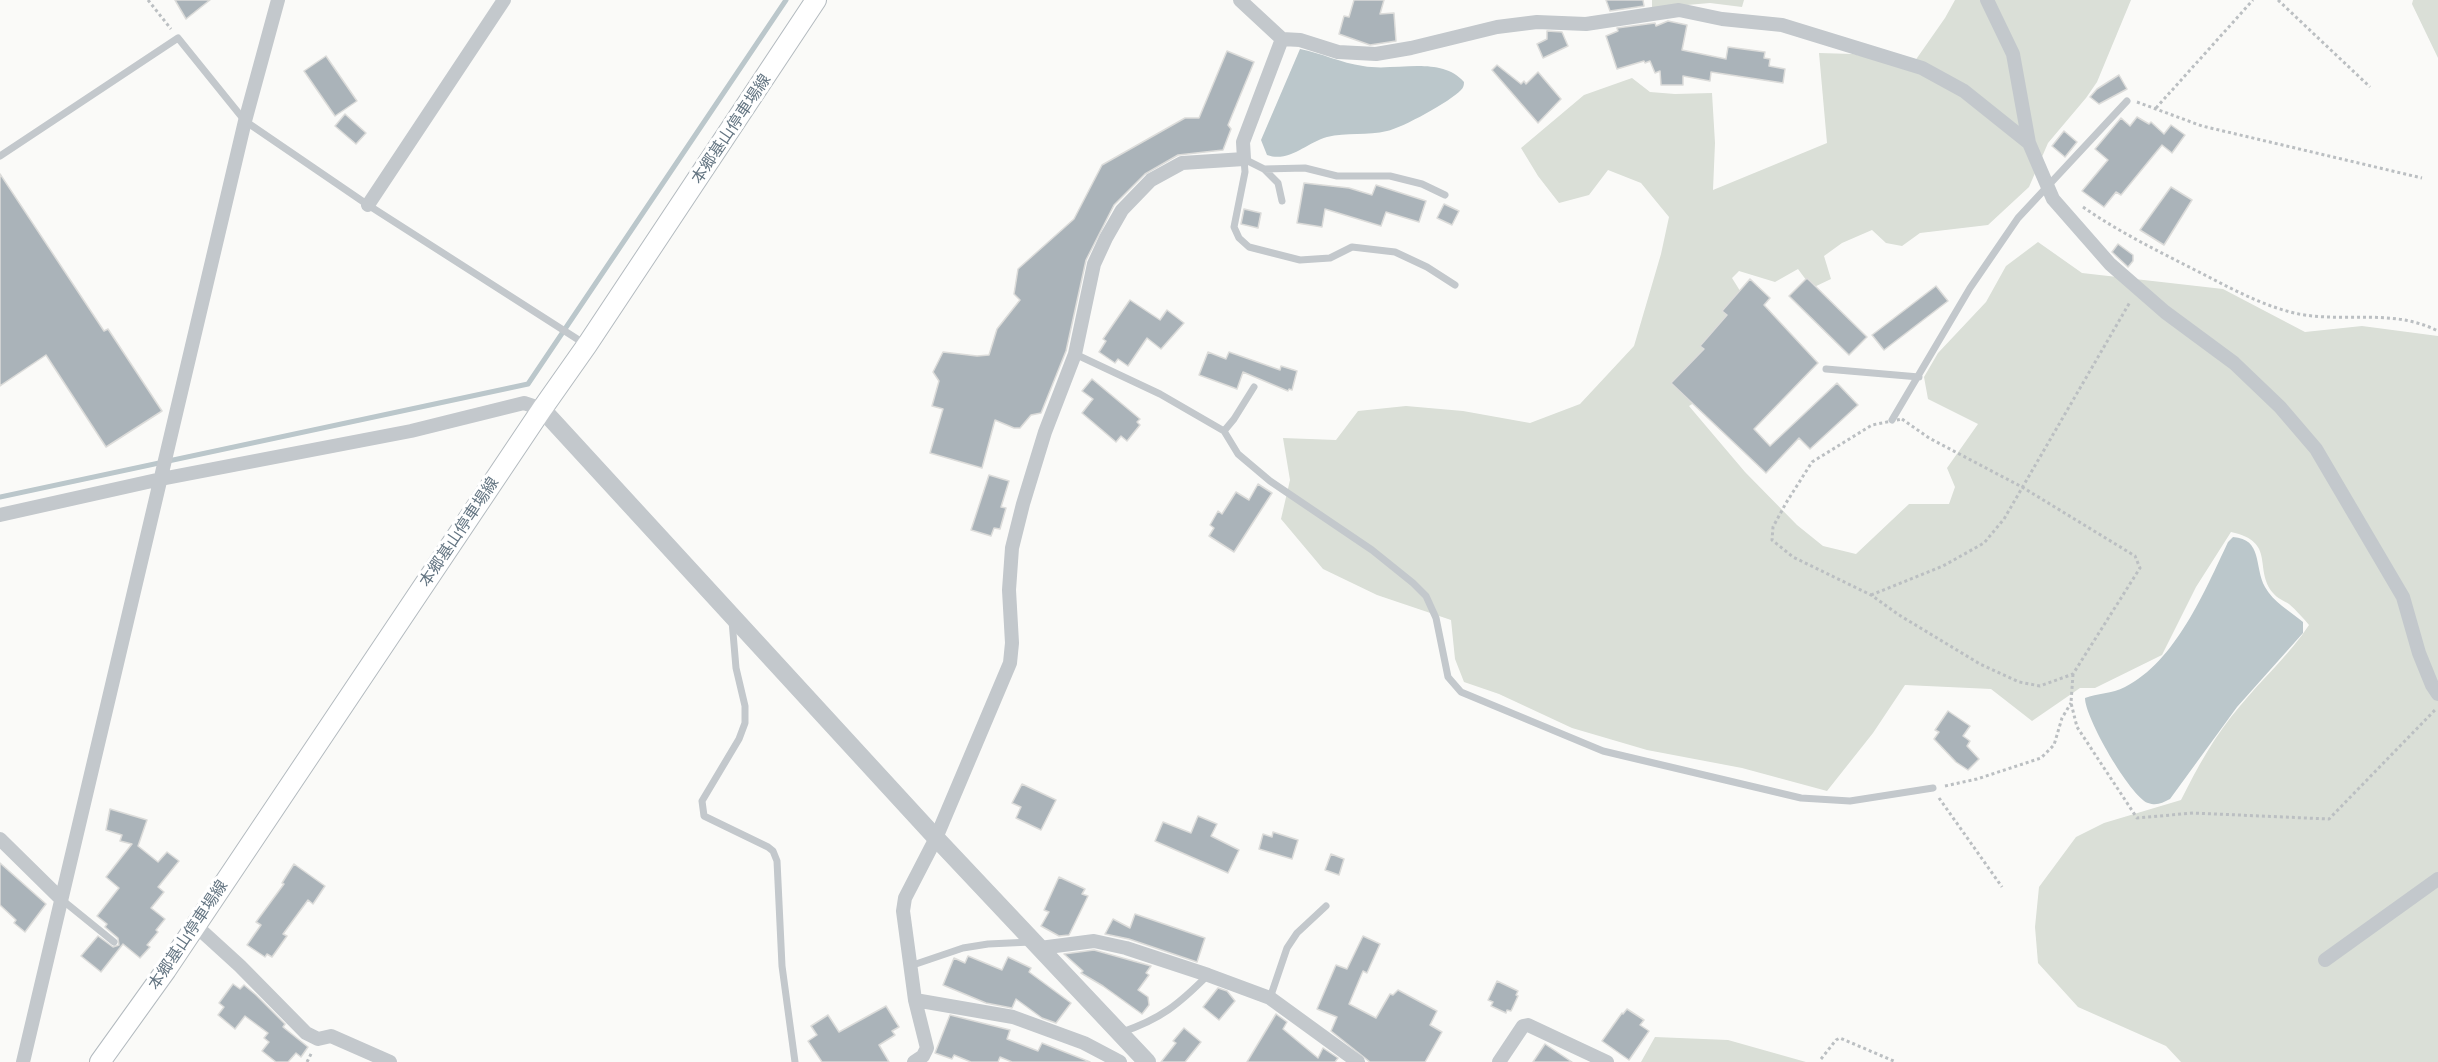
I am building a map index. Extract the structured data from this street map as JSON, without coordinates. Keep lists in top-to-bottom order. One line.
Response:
{"streets":{"main road":["本郷基山停車場線"]}}
